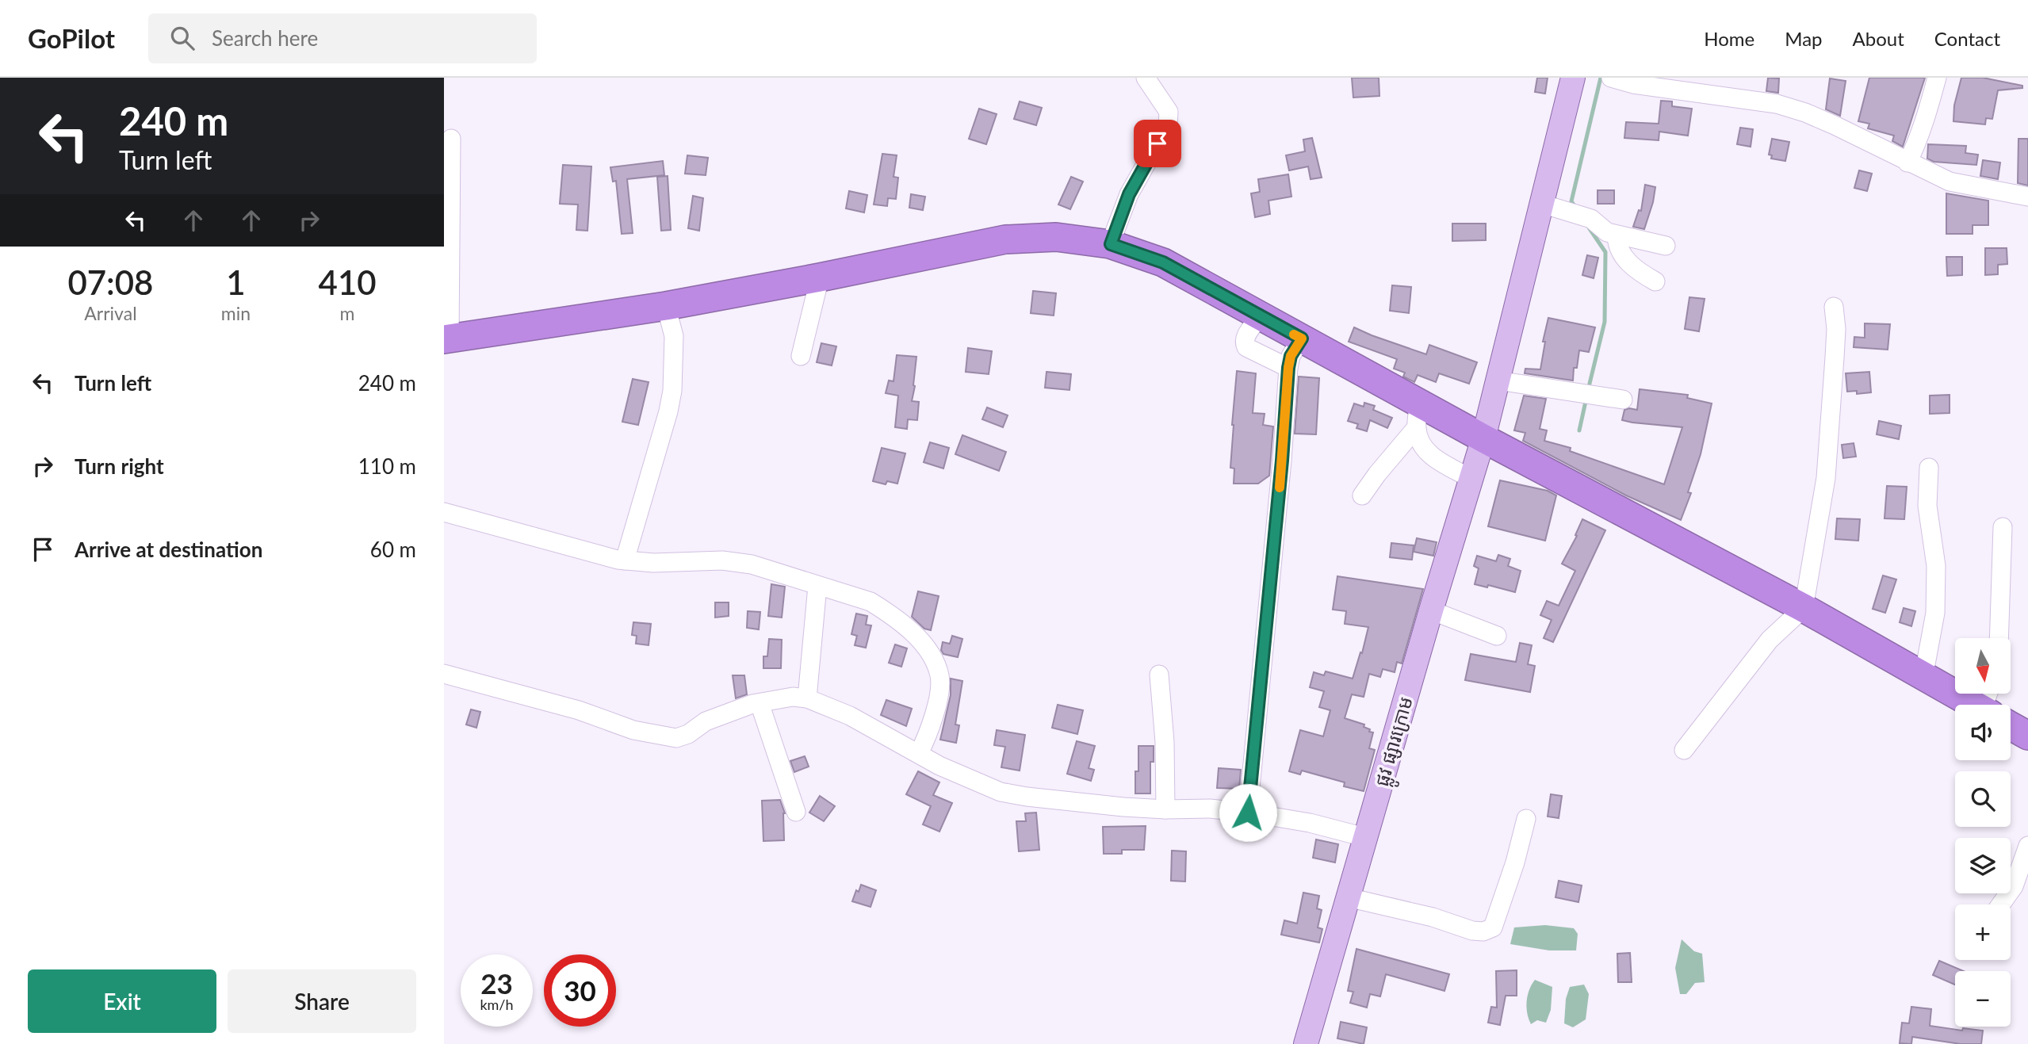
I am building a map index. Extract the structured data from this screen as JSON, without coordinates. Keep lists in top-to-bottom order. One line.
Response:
{"streets":{"main road":["ផ្លូវ ផ្សារក្រោម"]},"north":"bottom","page":{"header":"GoPilot","search":"Search here","nav":["Home","Map","About","Contact"],"turn":["240 m","Turn left"],"eta":["07:08","Arrival","1","min","410","m"],"list":[{"name":"Turn left","value":"240 m"},{"name":"Turn right","value":"110 m"},{"name":"Arrive at destination","value":"60 m"}],"map_buttons":["+","−"],"speed":"23 km/h","limit":"30","buttons":["Exit","Share"]}}
